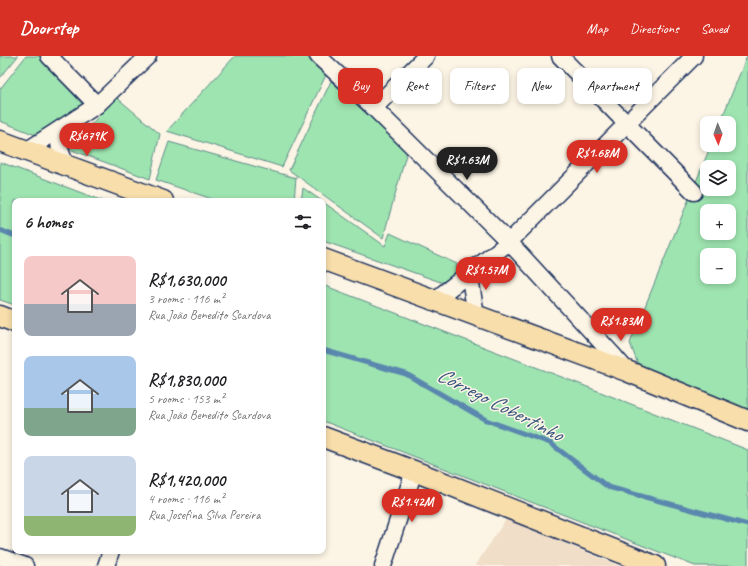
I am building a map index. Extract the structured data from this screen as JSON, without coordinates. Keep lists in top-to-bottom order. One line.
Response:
{"water":["Córrego Cobertinho"],"north":"bottom","page":{"header":"Doorstep","nav":["Map","Directions","Saved"],"chip":["Buy","Rent","Filters","New","Apartment"],"map_buttons":["+","−"],"price":["R$679K","R$1.68M","R$1.63M","R$1.57M","R$1.83M","R$1.42M"],"heading":"6 homes","list":[{"name":"R$1,630,000","note":"3 rooms · 116 m² · Rua João Benedito Scardova"},{"name":"R$1,830,000","note":"5 rooms · 153 m² · Rua João Benedito Scardova"},{"name":"R$1,420,000","note":"4 rooms · 116 m² · Rua Josefina Silva Pereira"}]}}
